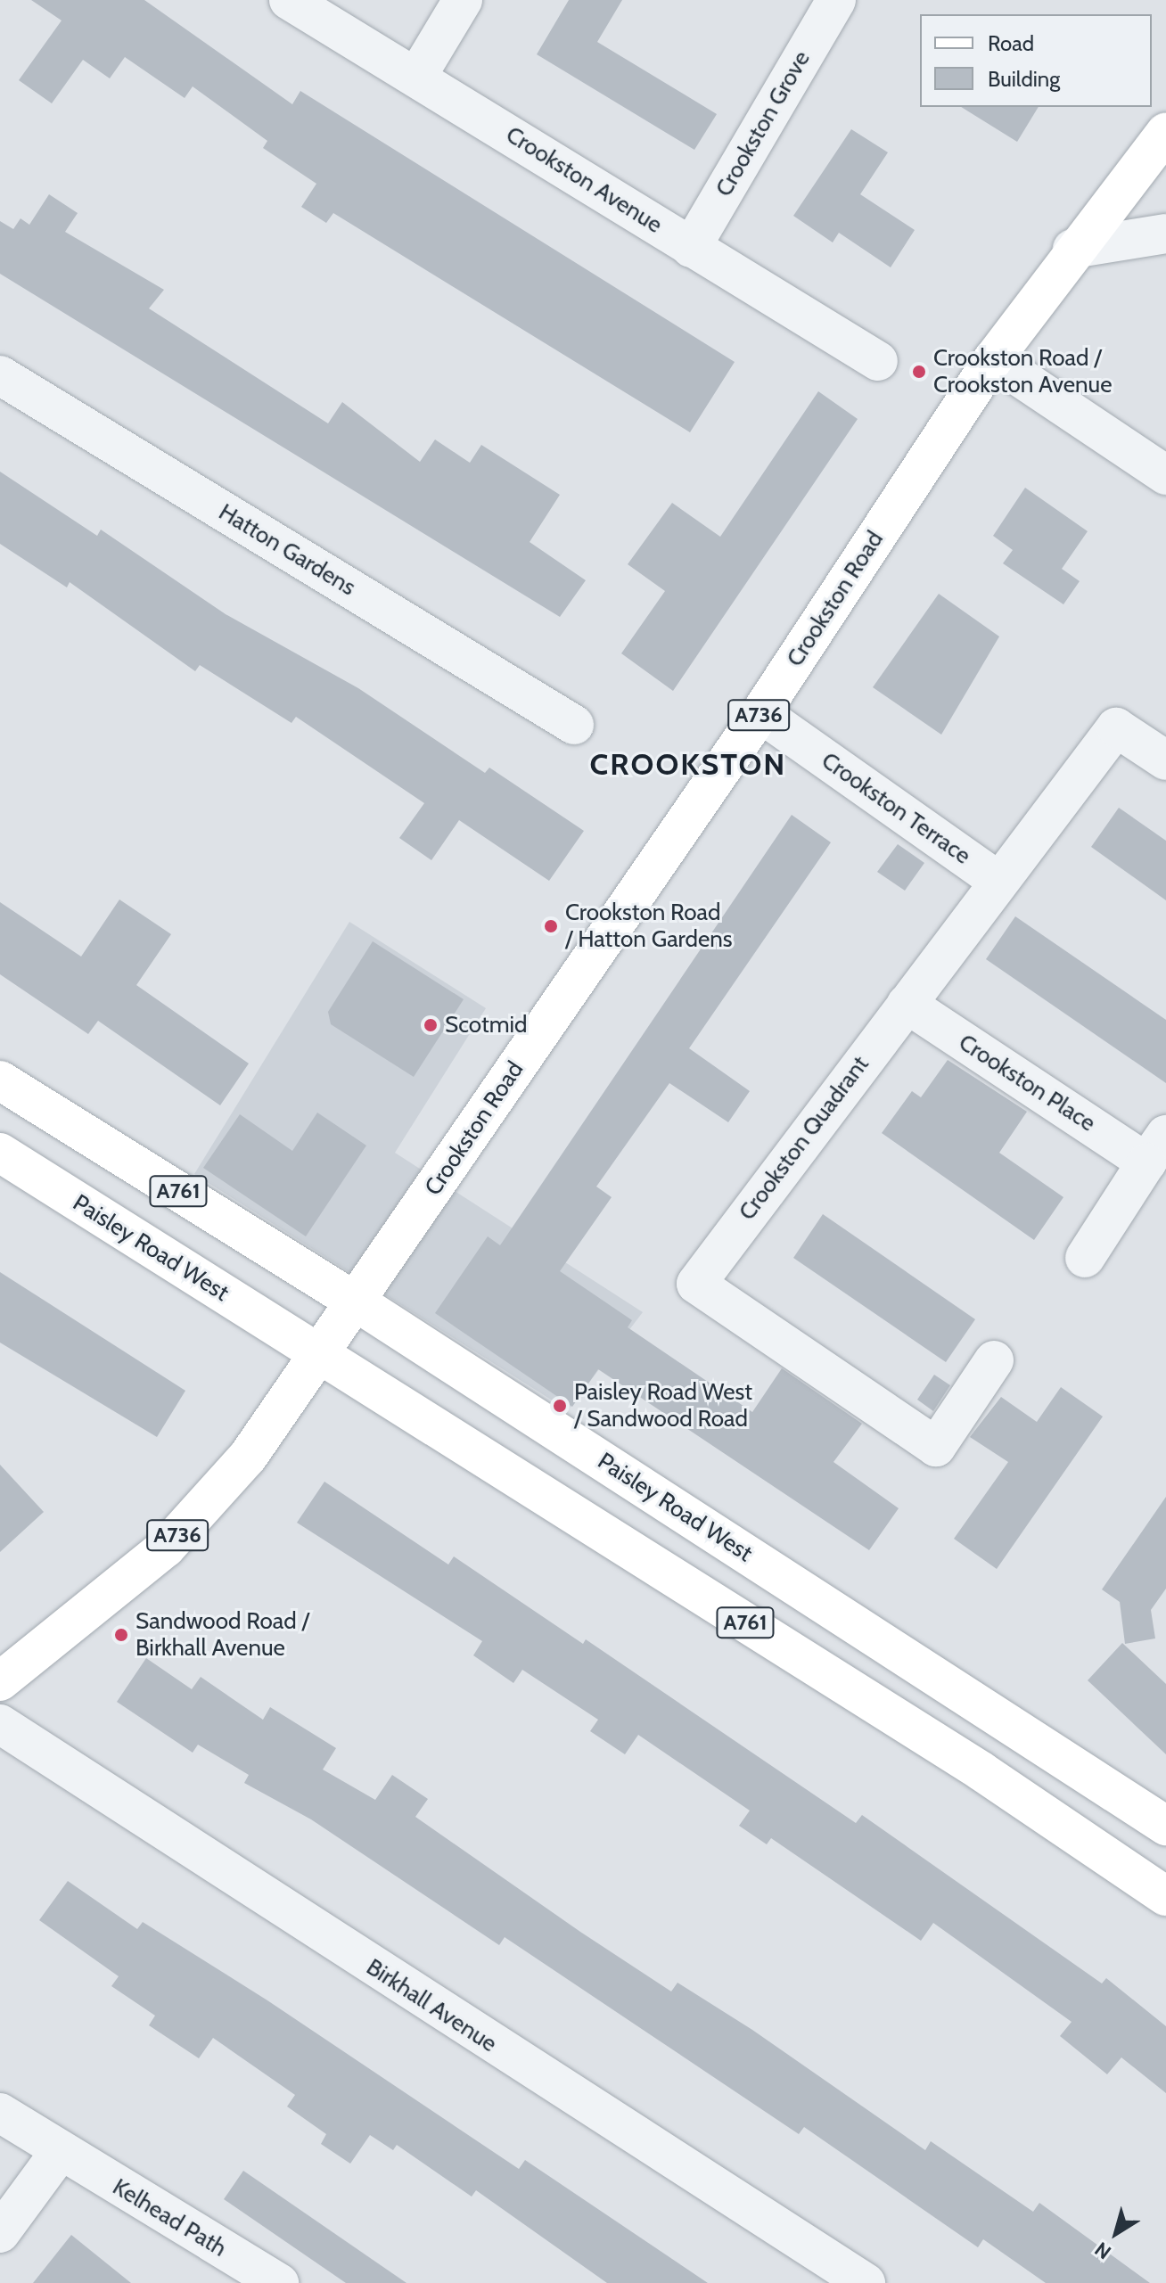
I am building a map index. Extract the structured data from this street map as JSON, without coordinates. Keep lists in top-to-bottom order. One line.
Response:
{"streets":{"main road":["Crookston Road","A736","A761","Paisley Road West"],"street":["Crookston Grove","Crookston Avenue","Hatton Gardens","Crookston Terrace","Crookston Place","Crookston Quadrant","Birkhall Avenue","Kelhead Path"]},"crossings":[["Crookston Grove","Crookston Avenue"],["Crookston Road","A736"],["Crookston Road","Crookston Terrace"],["Crookston Road","Paisley Road West"],["A736","Paisley Road West"],["Crookston Terrace","Crookston Quadrant"],["Crookston Place","Crookston Quadrant"]],"districts":["CROOKSTON"],"places":["Crookston Road / Crookston Avenue","Crookston Road / Hatton Gardens","Scotmid","Paisley Road West / Sandwood Road","Sandwood Road / Birkhall Avenue"],"legend":["Road","Building"],"north":"bottom left"}
